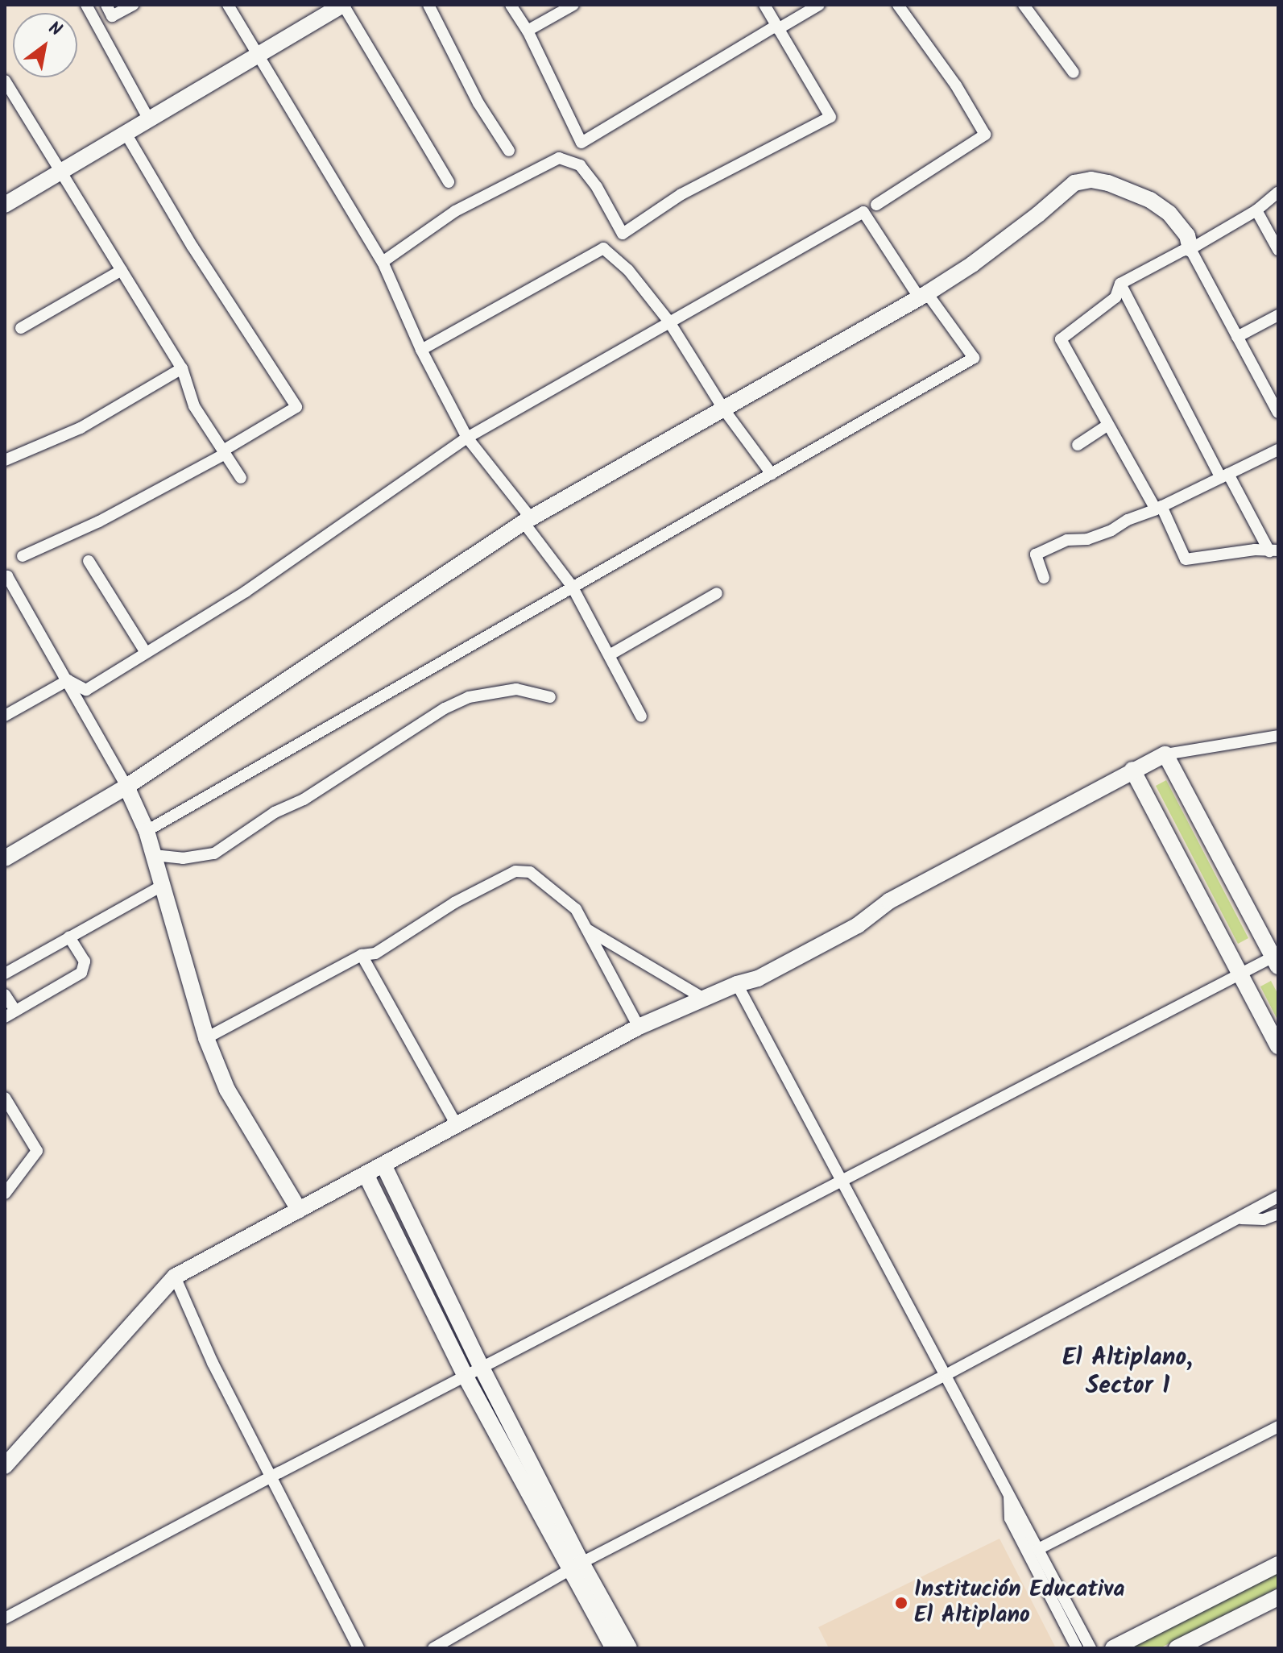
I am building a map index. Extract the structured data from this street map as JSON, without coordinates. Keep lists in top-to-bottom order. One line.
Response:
{"districts":["El Altiplano, Sector 1"],"places":["Institución Educativa El Altiplano"],"north":"top right"}
